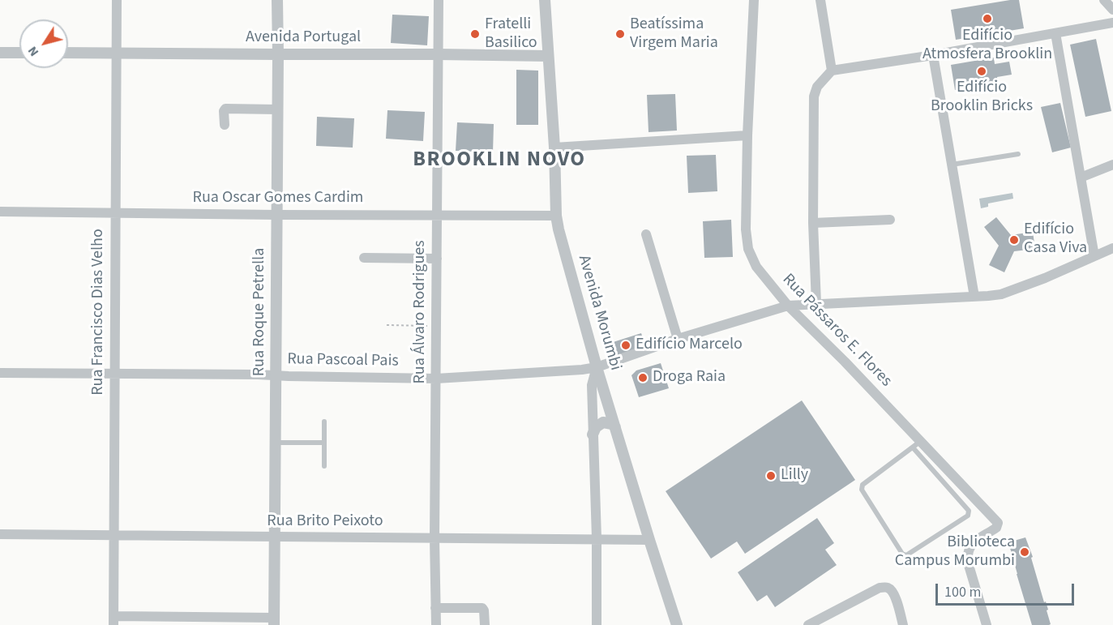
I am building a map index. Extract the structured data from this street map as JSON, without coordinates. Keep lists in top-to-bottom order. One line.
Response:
{"streets":{"street":["Avenida Portugal","Rua Oscar Gomes Cardim","Rua Francisco Dias Velho","Rua Roque Petrella","Rua Álvaro Rodrigues","Avenida Morumbi","Rua Pássaros E. Flores","Rua Pascoal Pais","Rua Brito Peixoto"]},"crossings":[["Avenida Portugal","Rua Francisco Dias Velho"],["Avenida Portugal","Rua Roque Petrella"],["Avenida Portugal","Rua Álvaro Rodrigues"],["Avenida Portugal","Avenida Morumbi"],["Rua Oscar Gomes Cardim","Rua Francisco Dias Velho"],["Rua Oscar Gomes Cardim","Rua Roque Petrella"],["Rua Oscar Gomes Cardim","Rua Álvaro Rodrigues"],["Rua Oscar Gomes Cardim","Avenida Morumbi"],["Rua Francisco Dias Velho","Rua Pascoal Pais"],["Rua Francisco Dias Velho","Rua Brito Peixoto"],["Rua Roque Petrella","Rua Pascoal Pais"],["Rua Roque Petrella","Rua Brito Peixoto"],["Rua Álvaro Rodrigues","Rua Pascoal Pais"],["Rua Álvaro Rodrigues","Rua Brito Peixoto"],["Avenida Morumbi","Rua Pascoal Pais"],["Avenida Morumbi","Rua Brito Peixoto"],["Rua Pássaros E. Flores","Rua Pascoal Pais"]],"districts":["BROOKLIN NOVO"],"places":["Edifício Atmosfera Brooklin","Fratelli Basilico","Beatíssima Virgem Maria","Edifício Brooklin Bricks","Edifício Casa Viva","Edifício Marcelo","Droga Raia","Lilly","Biblioteca Campus Morumbi"],"scale_bar":"100 m","north":"bottom left"}
